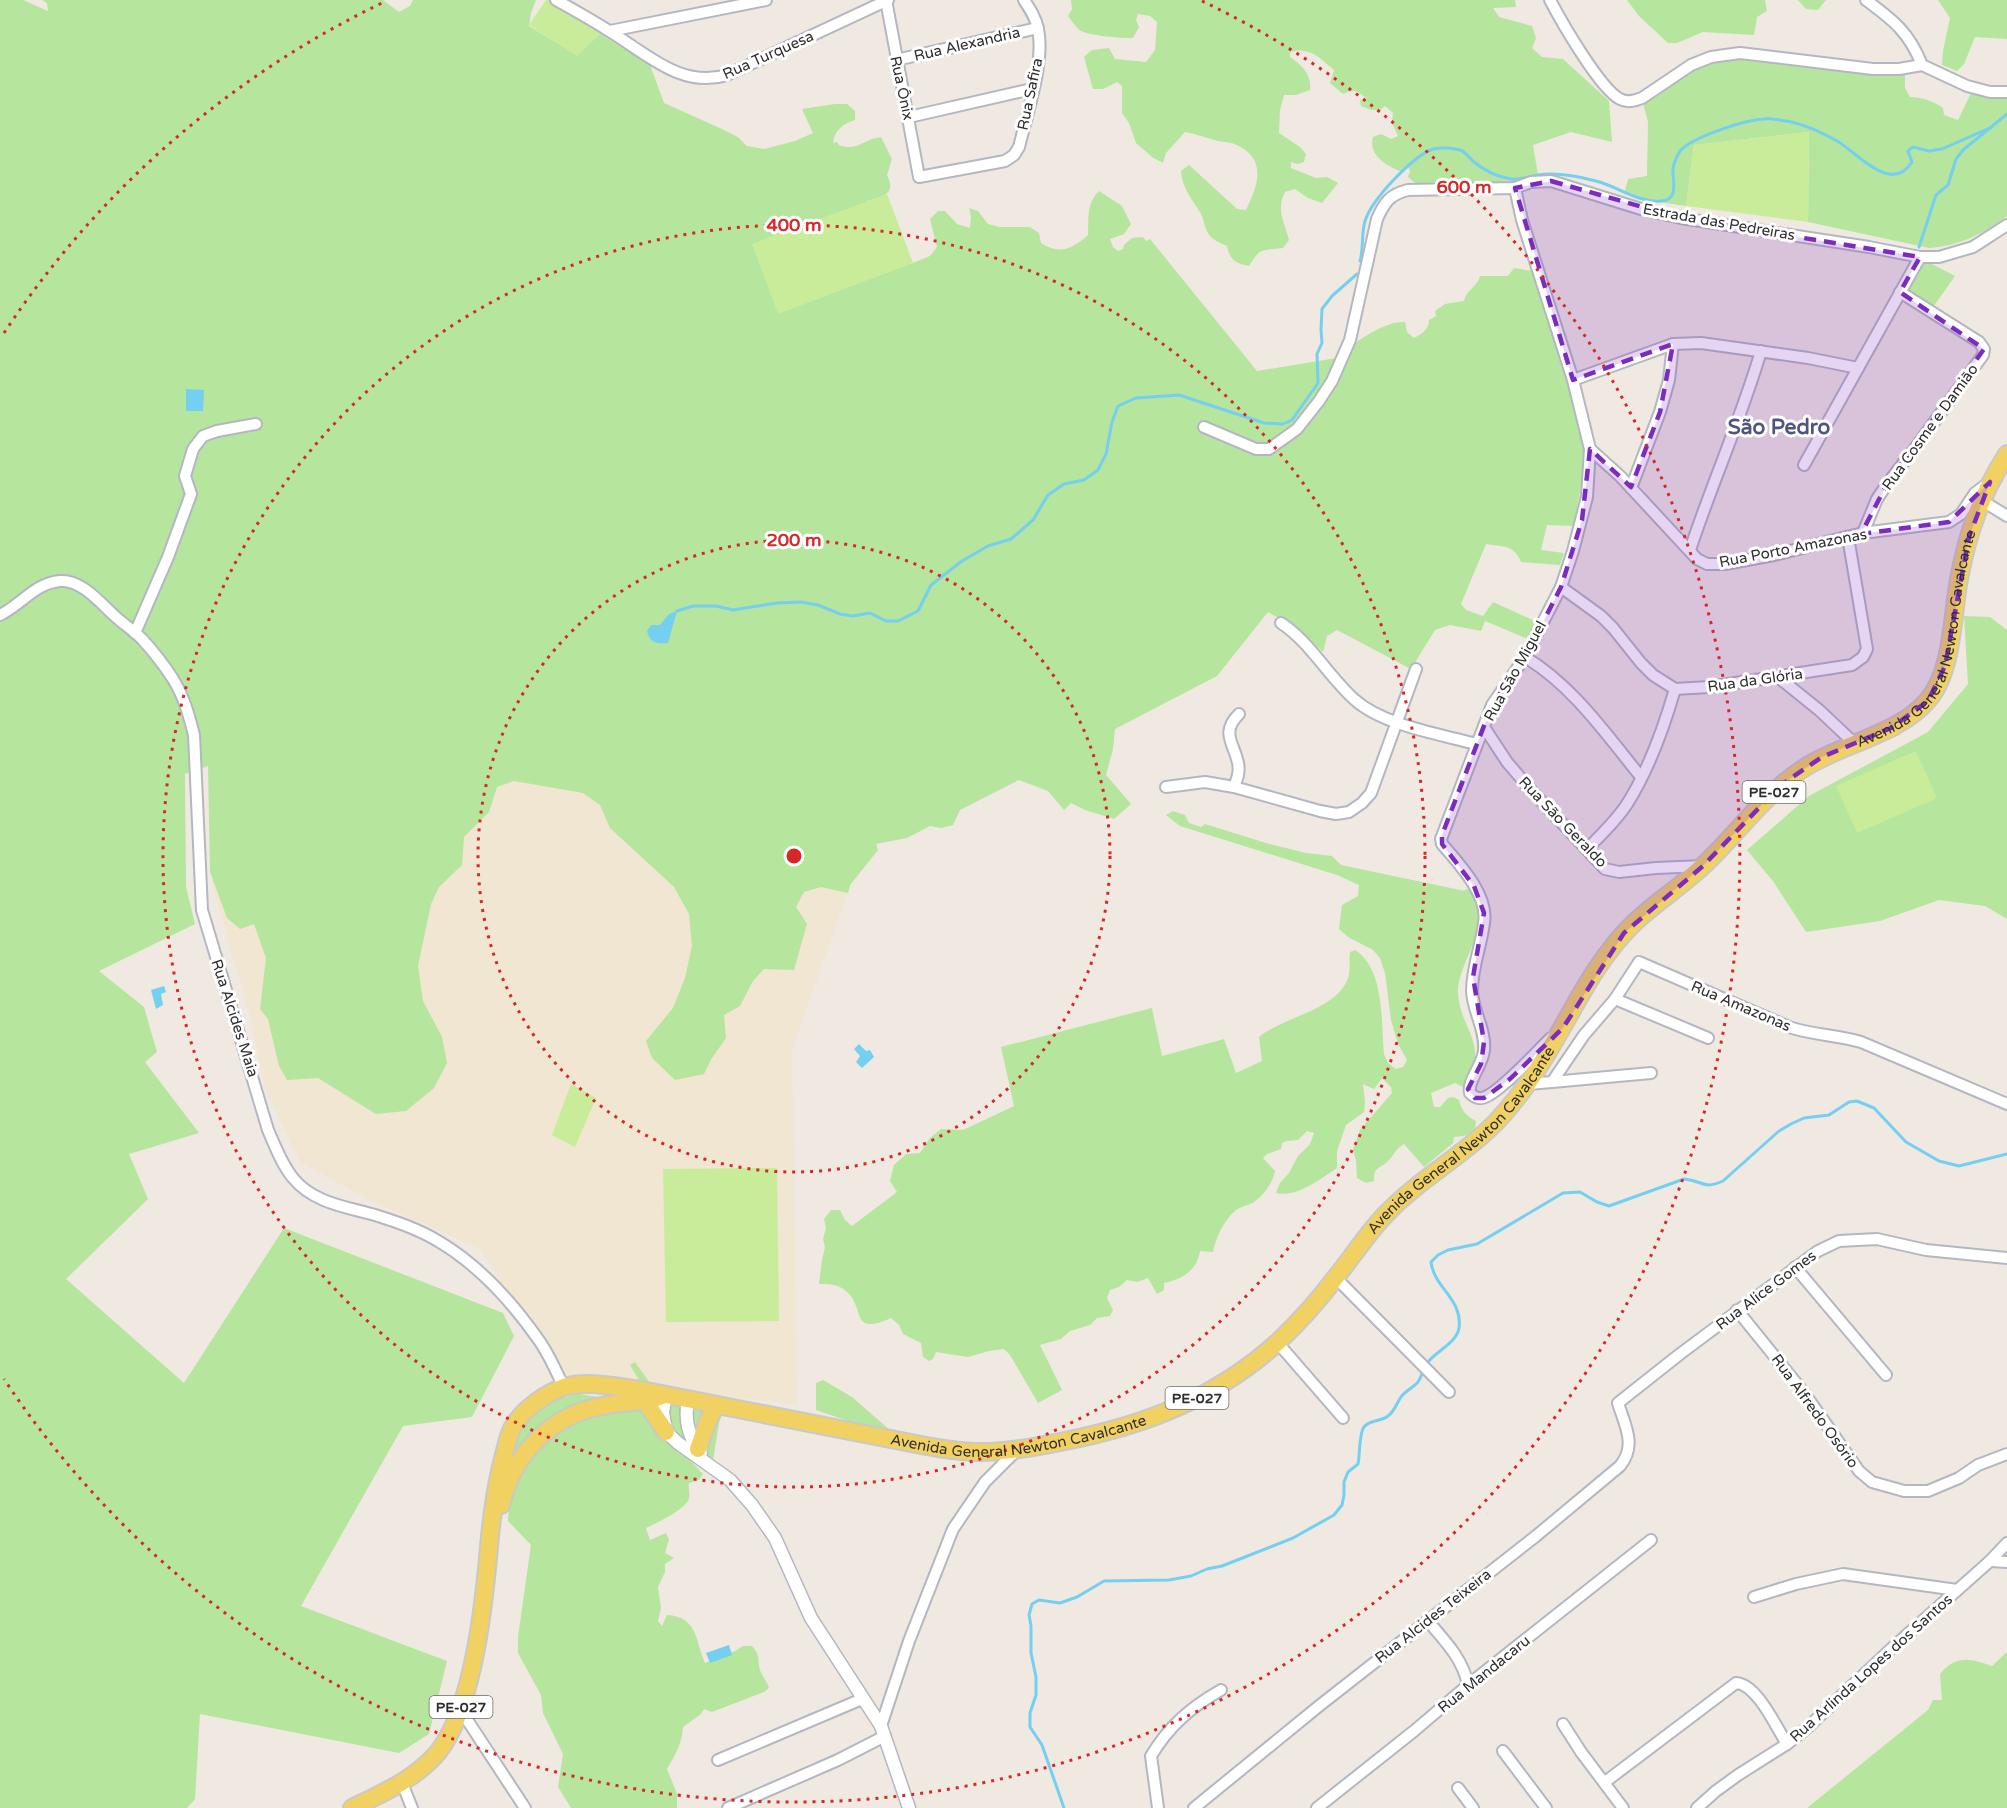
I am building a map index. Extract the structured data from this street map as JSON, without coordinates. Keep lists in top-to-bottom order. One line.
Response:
{"streets":{"main road":["Avenida General Newton Cavalcante","PE-027"],"street":["Rua Alexandria","Rua Turquesa","Rua Ônix","Rua Safira","Estrada das Pedreiras","Rua Cosme e Damião","Rua Porto Amazonas","Rua São Miguel","Rua da Glória","Rua São Geraldo","Rua Amazonas","Rua Alcides Maia","Rua Alice Gomes","Rua Alfredo Osório","Rua Alcides Teixeira","Rua Arlinda Lopes dos Santos","Rua Mandacaru"]},"crossings":[["Rua Alexandria","Rua Ônix"],["Rua Alexandria","Rua Safira"],["Rua Turquesa","Rua Ônix"],["Rua Ônix","Rua Safira"],["Estrada das Pedreiras","Rua São Miguel"],["Rua Cosme e Damião","Rua Porto Amazonas"],["Rua Porto Amazonas","Avenida General Newton Cavalcante"],["Rua Porto Amazonas","Rua São Miguel"],["Rua Porto Amazonas","Rua da Glória"],["Avenida General Newton Cavalcante","Rua São Miguel"],["Avenida General Newton Cavalcante","Rua São Geraldo"],["Avenida General Newton Cavalcante","Rua Alcides Maia"],["Rua São Miguel","Rua São Geraldo"],["Rua Alice Gomes","Rua Alfredo Osório"],["Rua Alice Gomes","Rua Alcides Teixeira"]],"districts":["São Pedro"],"rings":["600 m","400 m","200 m"]}
